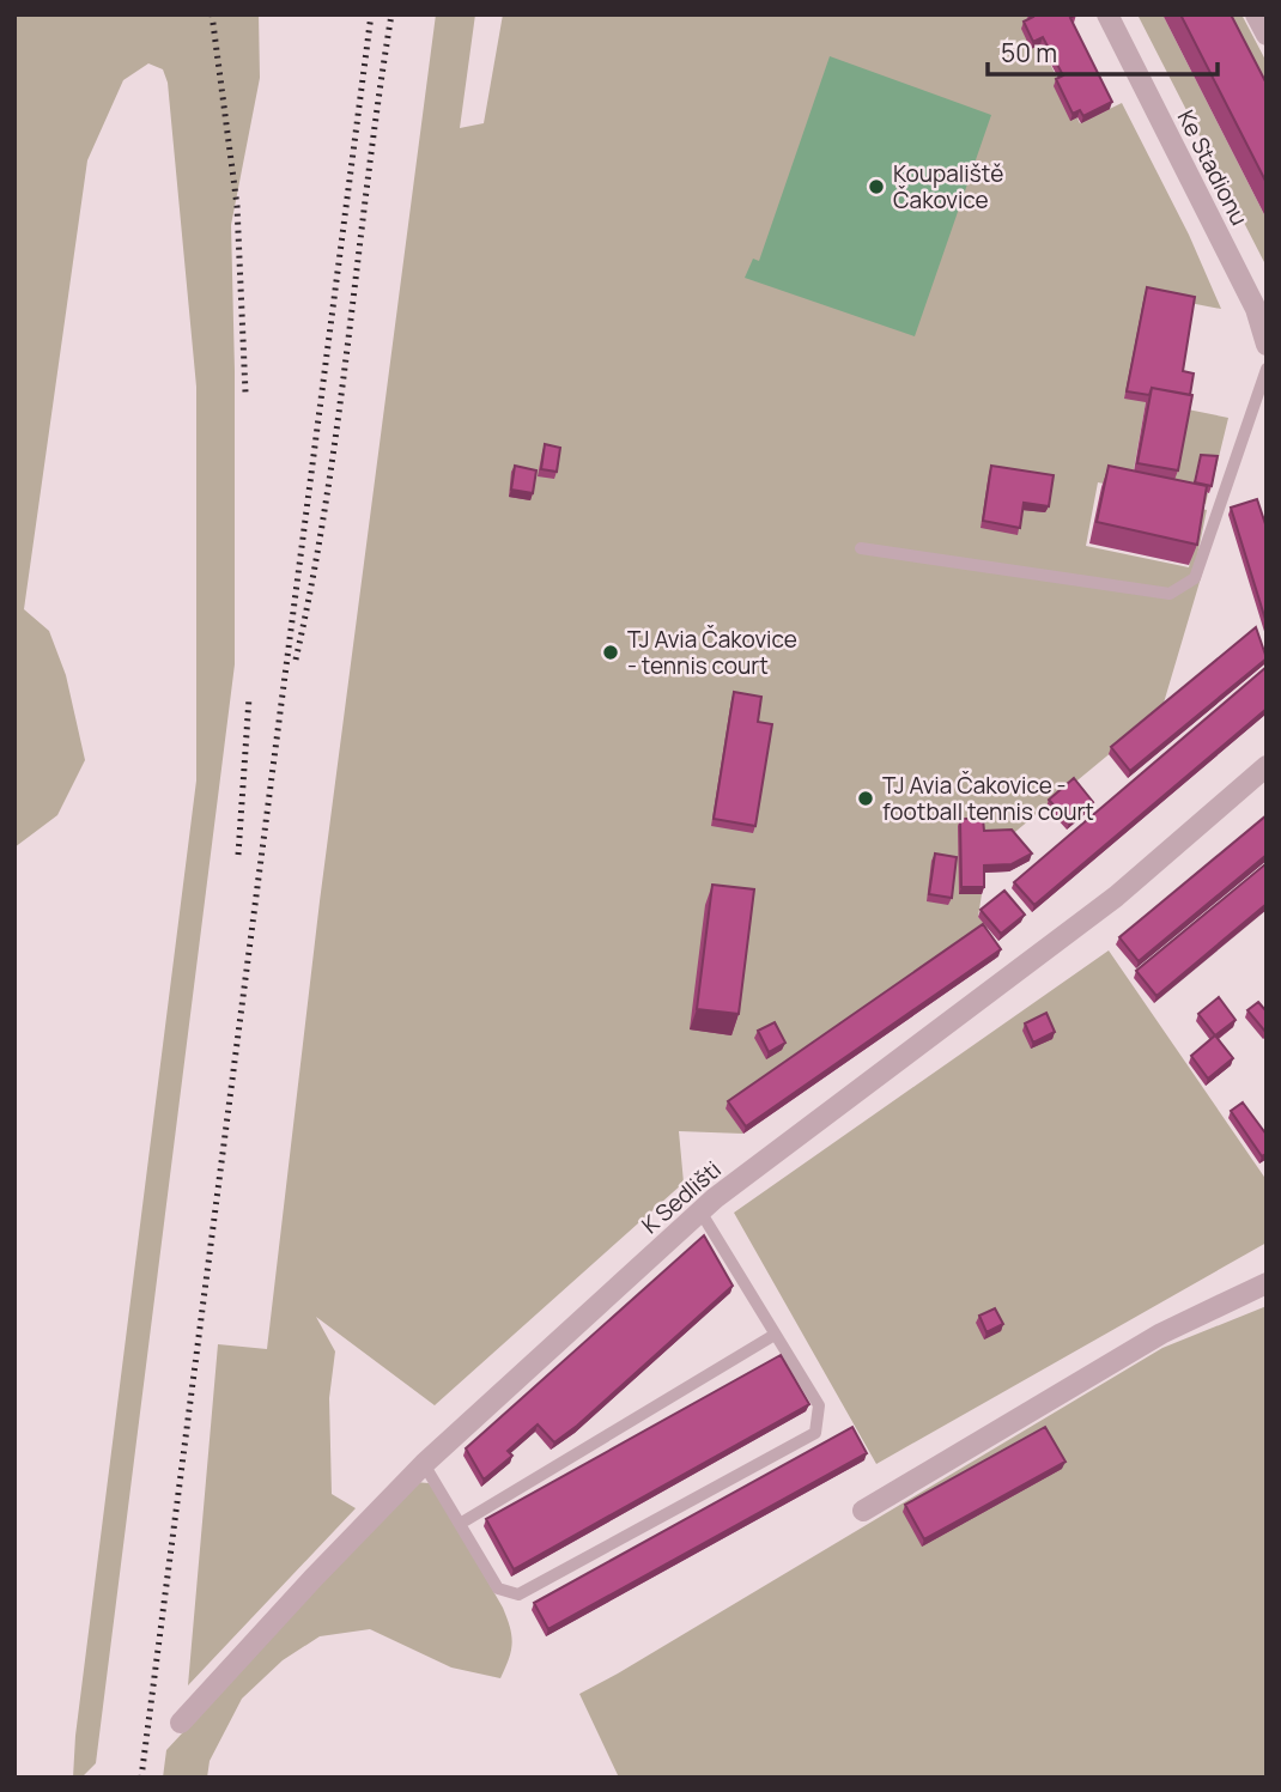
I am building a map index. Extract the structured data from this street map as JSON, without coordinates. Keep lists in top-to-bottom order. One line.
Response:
{"streets":{"street":["Ke Stadionu","K Sedlišti"]},"places":["Koupaliště Čakovice","TJ Avia Čakovice - tennis court","TJ Avia Čakovice - football tennis court"],"scale_bar":"50 m"}
